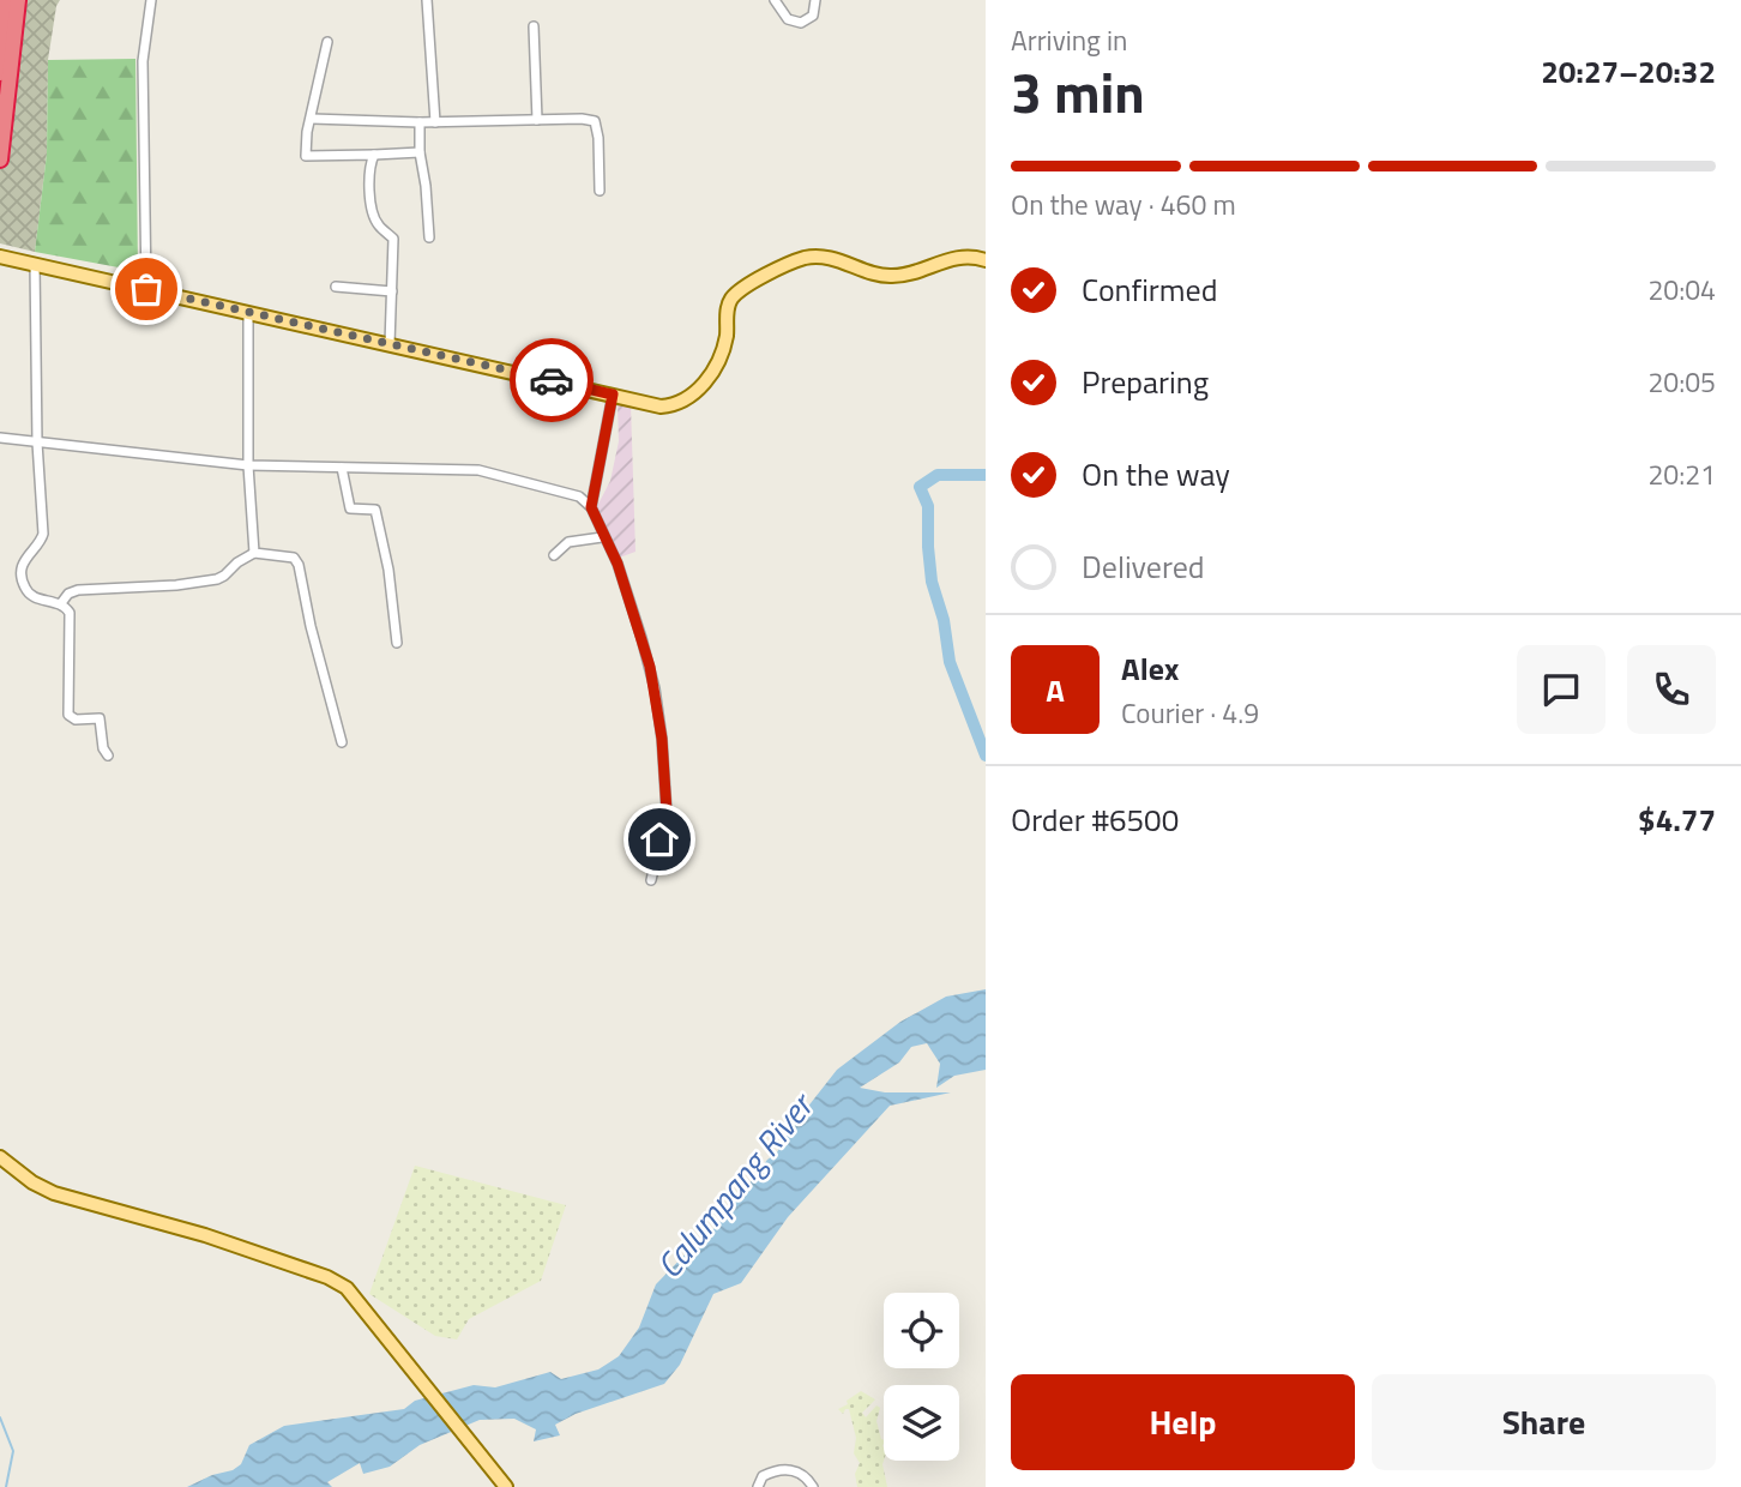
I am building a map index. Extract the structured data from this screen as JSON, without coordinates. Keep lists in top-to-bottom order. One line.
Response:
{"water":["Calumpang River"],"page":{"heading":["3 min","Arriving in","20:27–20:32"],"panel":["Alex","Courier · 4.9","Order #6500","$4.77"],"bar":"On the way · 460 m","list":[["Confirmed","20:04"],["Preparing","20:05"],["On the way","20:21"],"Delivered"],"round":"A","buttons":["Help","Share"]}}
